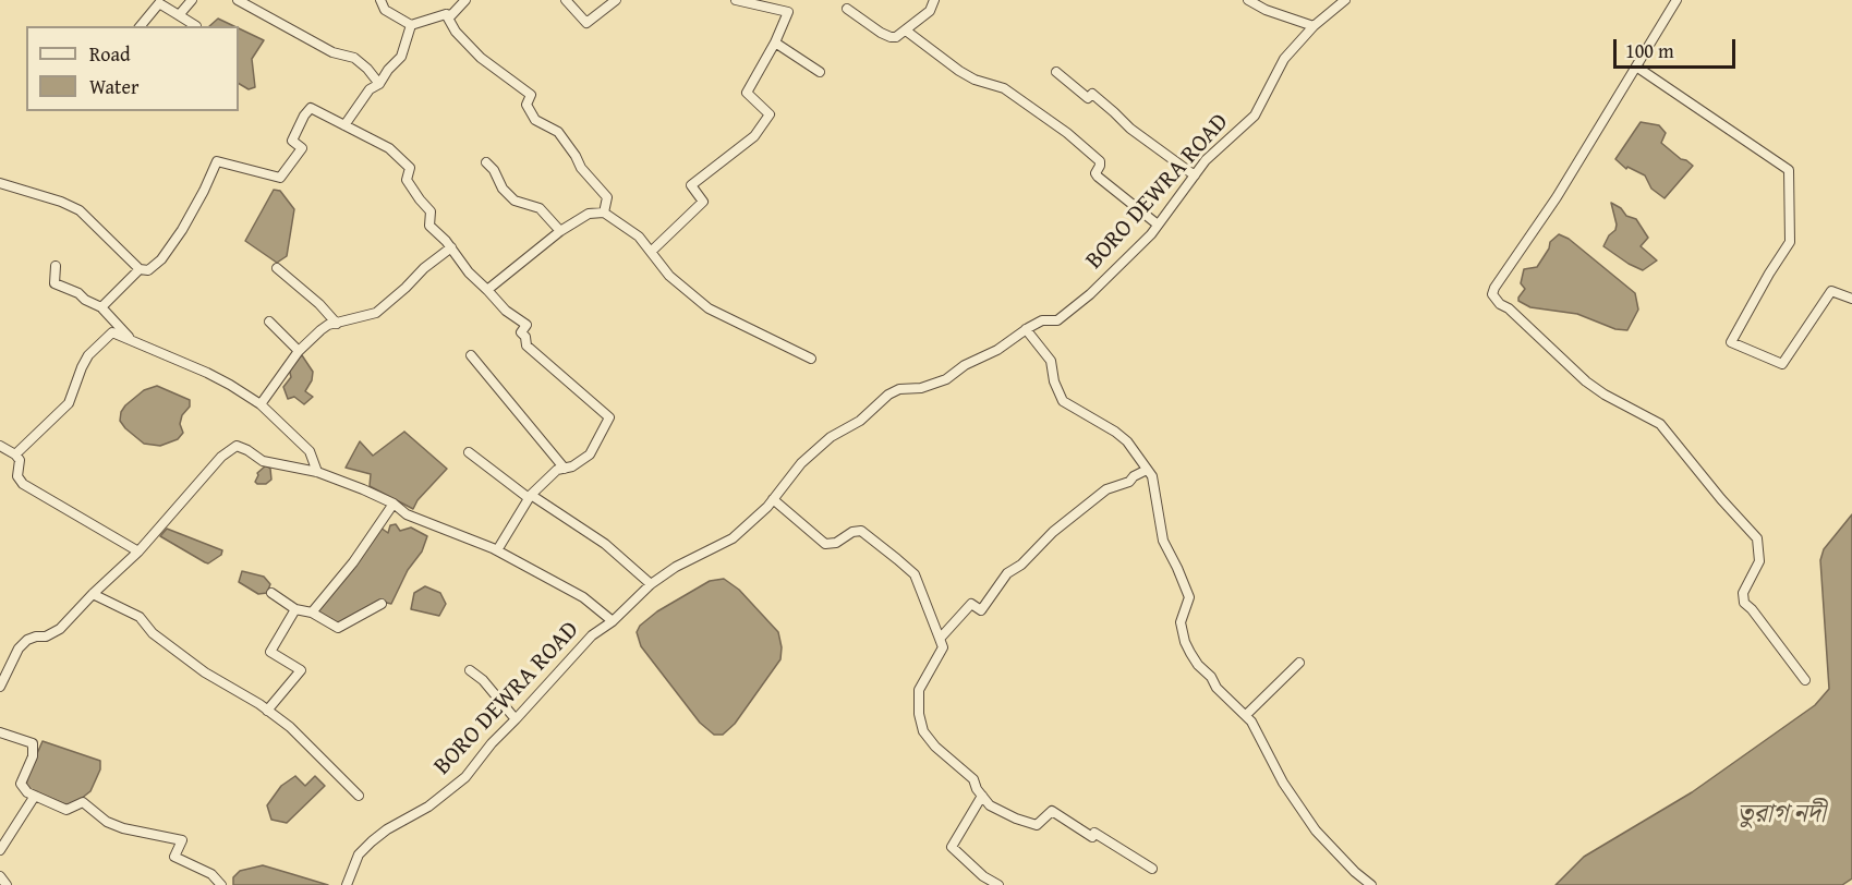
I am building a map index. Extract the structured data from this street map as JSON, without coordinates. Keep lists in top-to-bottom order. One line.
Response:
{"streets":{"street":["BORO DEWRA ROAD"]},"water":["তুরাগ নদী"],"legend":["Road","Water"],"scale_bar":"100 m"}
